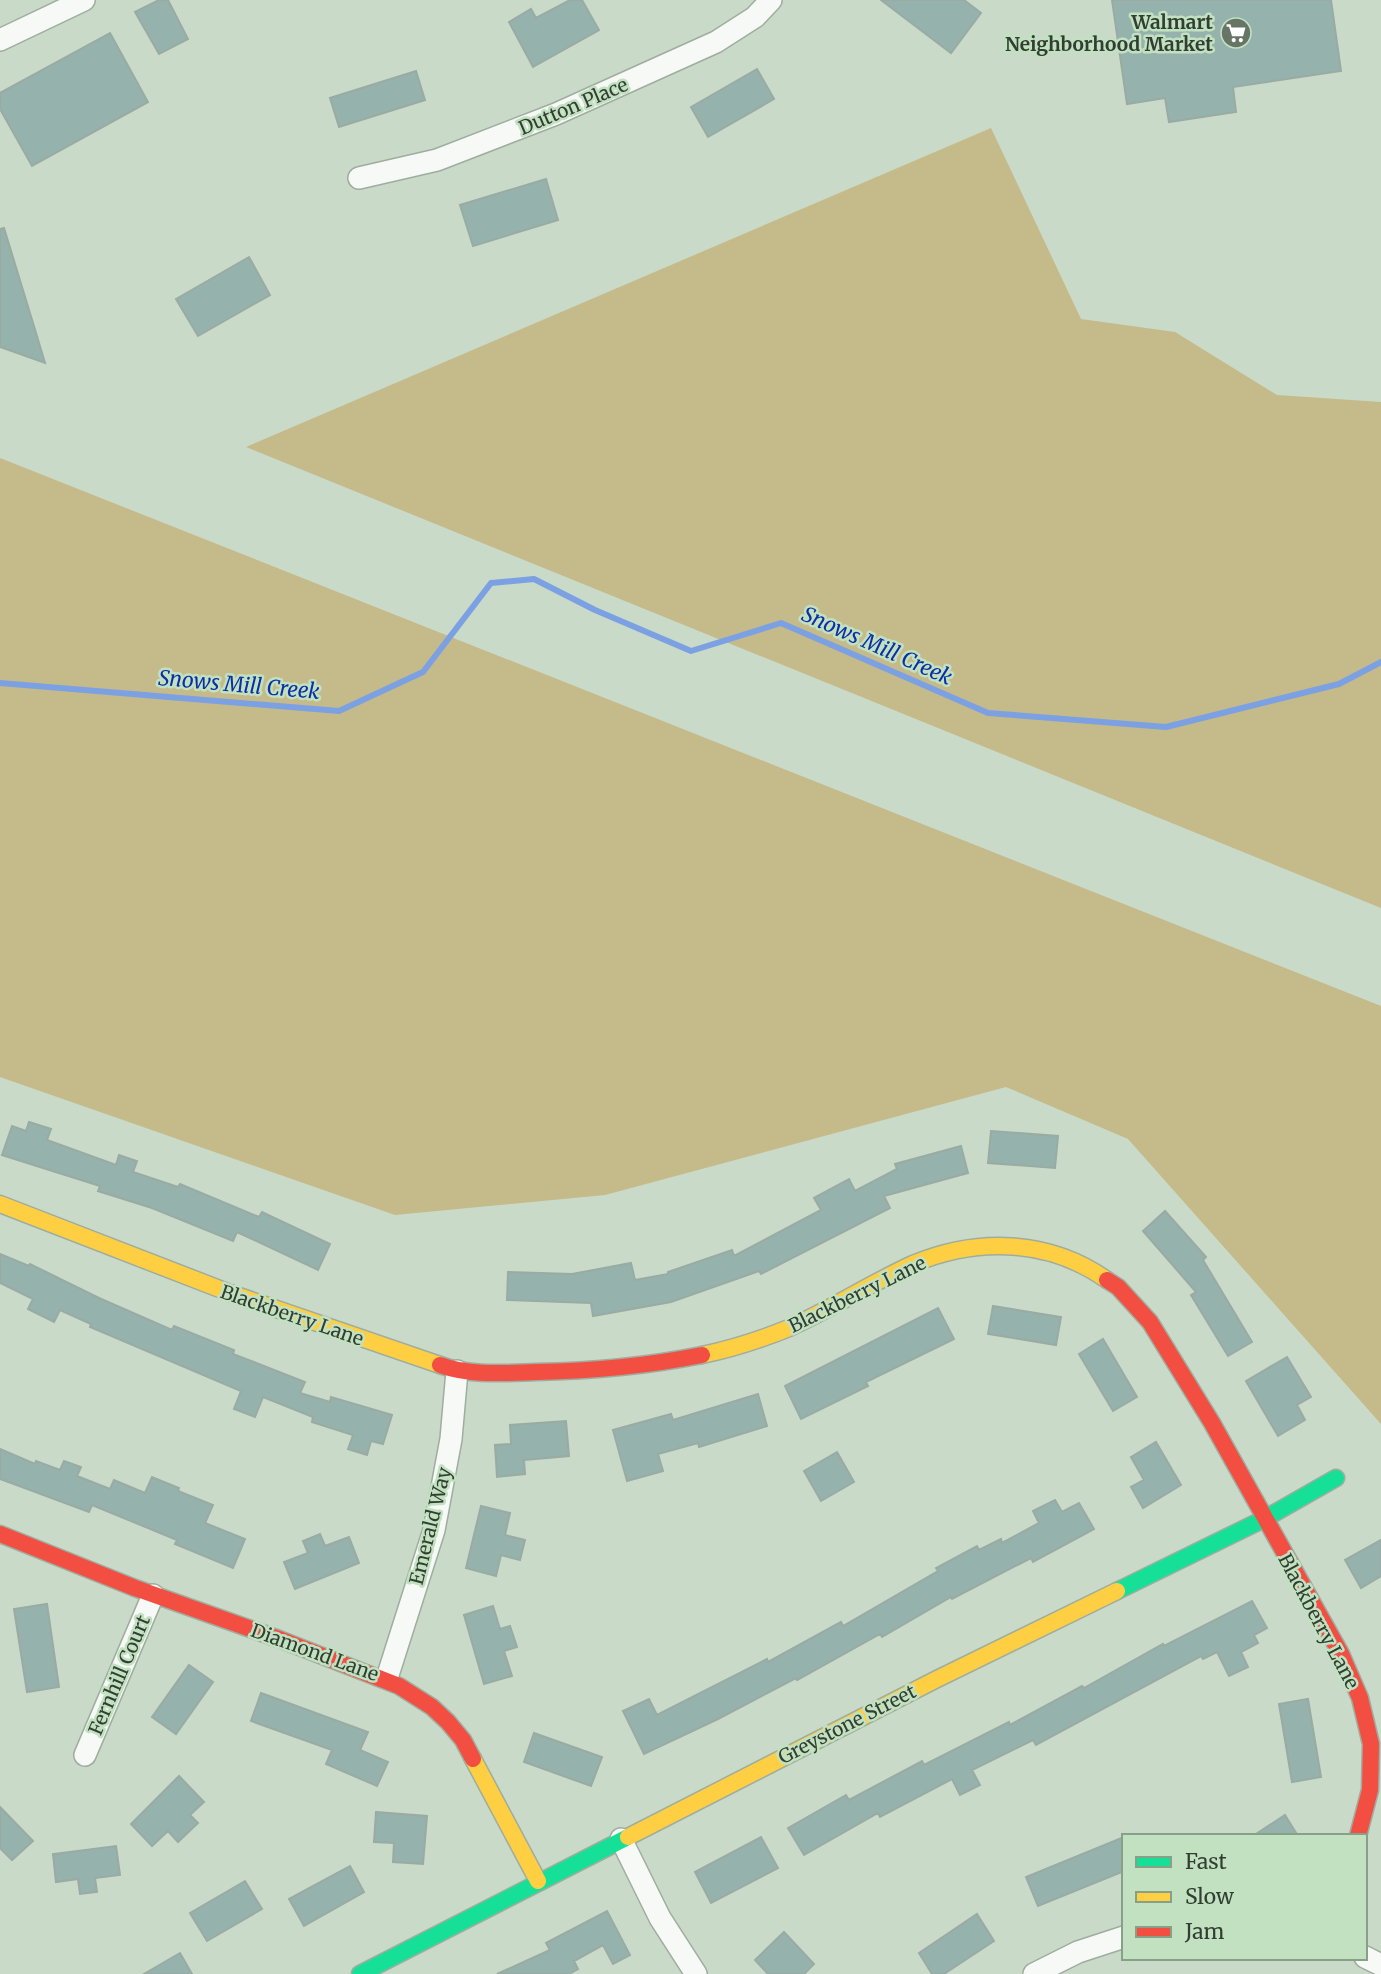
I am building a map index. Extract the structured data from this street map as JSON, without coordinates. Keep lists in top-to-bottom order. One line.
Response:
{"streets":{"street":["Dutton Place","Blackberry Lane","Emerald Way","Diamond Lane","Fernhill Court","Greystone Street"]},"crossings":[["Blackberry Lane","Emerald Way"],["Blackberry Lane","Greystone Street"],["Emerald Way","Diamond Lane"],["Diamond Lane","Fernhill Court"],["Diamond Lane","Greystone Street"]],"water":["Snows Mill Creek"],"places":{"supermarket":["Walmart Neighborhood Market"]},"legend":["Fast","Slow","Jam"]}
